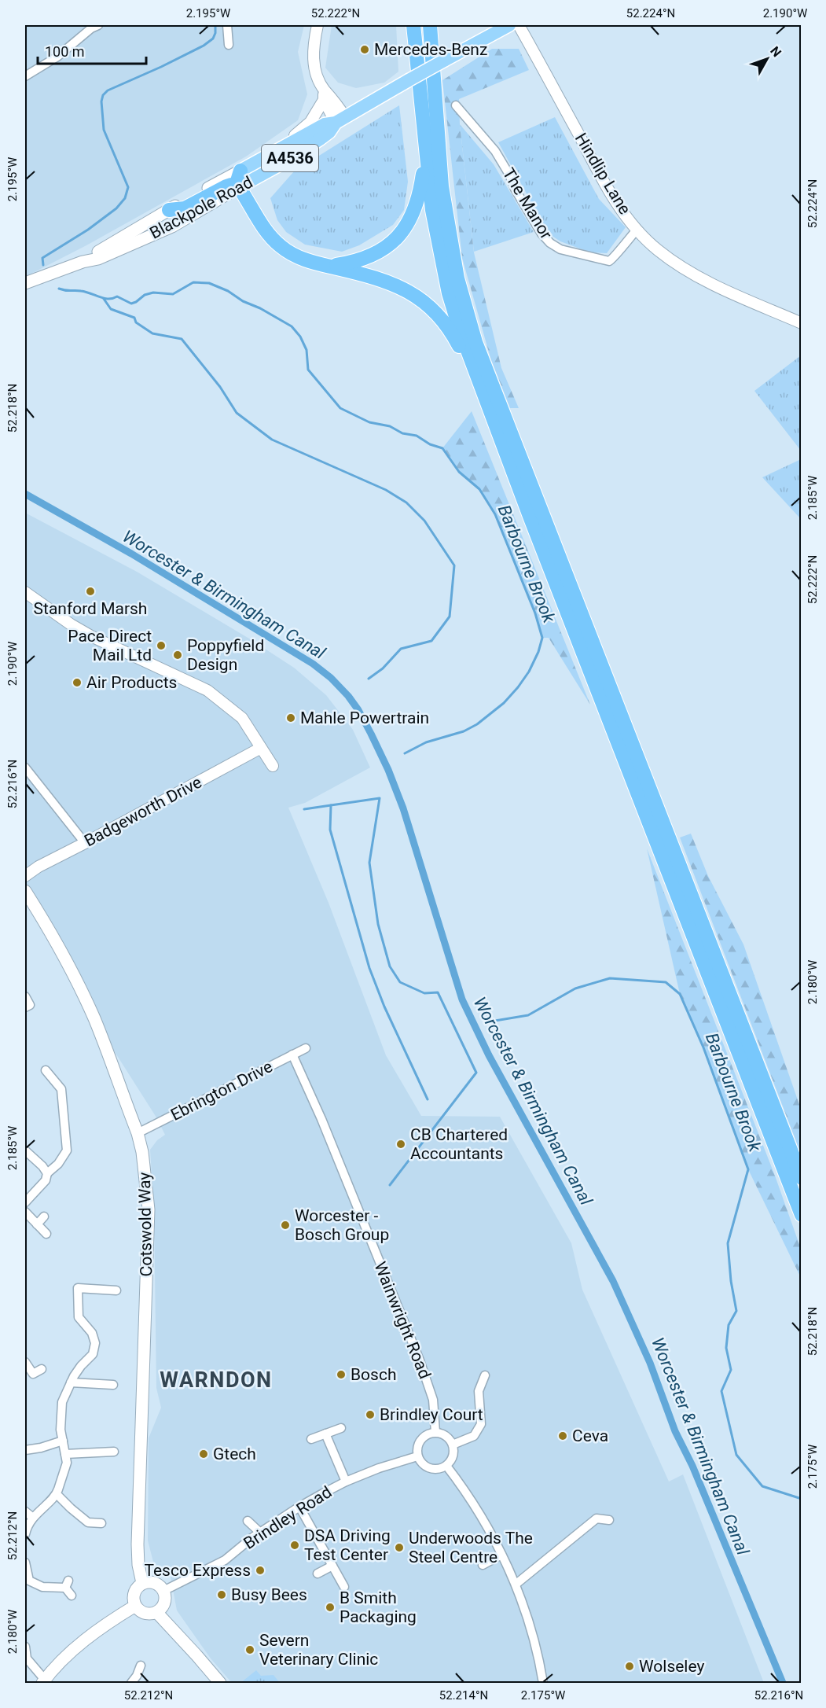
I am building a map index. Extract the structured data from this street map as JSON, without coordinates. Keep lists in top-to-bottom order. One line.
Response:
{"streets":{"main road":["A4536","Blackpole Road","Cotswold Way"],"street":["Hindlip Lane","The Manor","Badgeworth Drive","Ebrington Drive","Wainwright Road","Brindley Road"]},"crossings":[["Hindlip Lane","The Manor"],["Ebrington Drive","Cotswold Way"],["Ebrington Drive","Wainwright Road"],["Cotswold Way","Brindley Road"],["Wainwright Road","Brindley Road"]],"districts":["WARNDON"],"water":["Barbourne Brook","Worcester & Birmingham Canal"],"places":["Mercedes-Benz","Stanford Marsh","Pace Direct Mail Ltd","Poppyfield Design","Air Products","Mahle Powertrain","CB Chartered Accountants","Worcester - Bosch Group","Bosch","Brindley Court","Ceva","Gtech","DSA Driving Test Center","Underwoods The Steel Centre","Tesco Express","Busy Bees","B Smith Packaging","Severn Veterinary Clinic","Wolseley"],"scale_bar":"100 m","north":"top right","coordinates":["2.195°W","52.222°N","52.224°N","2.190°W","52.218°N","2.185°W","52.216°N","2.180°W","2.175°W","52.212°N","52.214°N"]}
